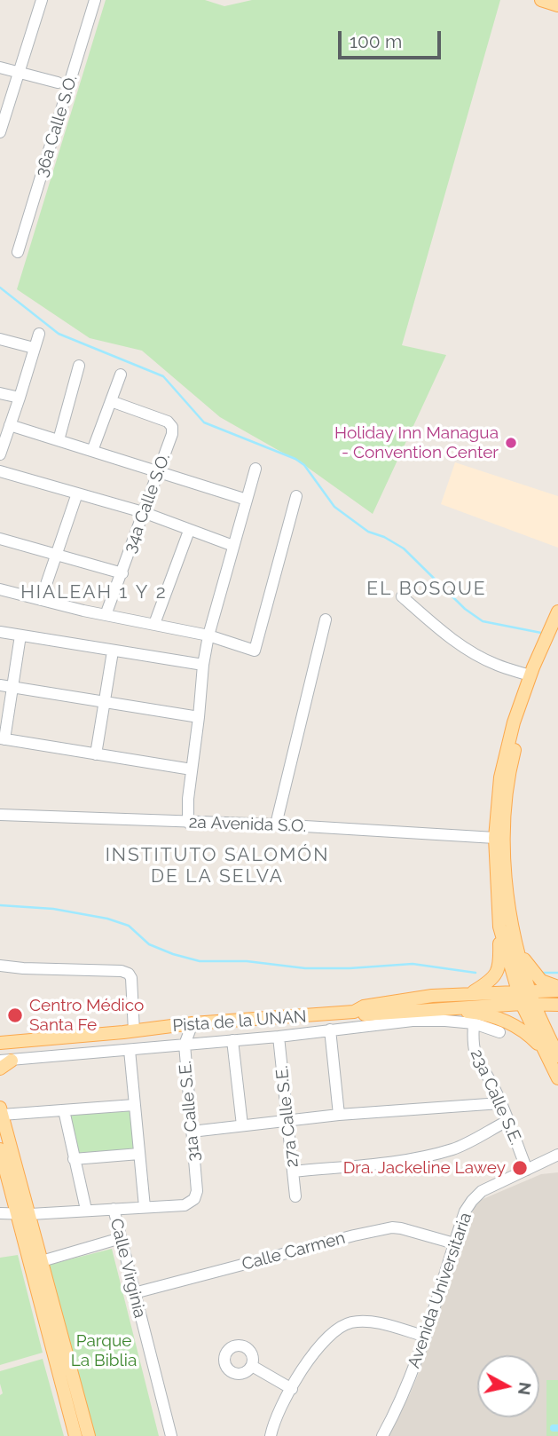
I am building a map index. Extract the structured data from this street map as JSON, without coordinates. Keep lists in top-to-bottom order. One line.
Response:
{"streets":{"main road":["Pista de la UNAN"],"street":["36a Calle S.O.","34a Calle S.O.","2a Avenida S.O.","23a Calle S.E.","31a Calle S.E.","27a Calle S.E.","Calle Carmen","Calle Virginia","Avenida Universitaria"]},"crossings":[["Pista de la UNAN","31a Calle S.E."],["23a Calle S.E.","Avenida Universitaria"],["Calle Carmen","Calle Virginia"],["Calle Carmen","Avenida Universitaria"]],"districts":["EL BOSQUE","HIALEAH 1 Y 2","INSTITUTO SALOMÓN DE LA SELVA"],"parks":["Parque La Biblia"],"places":["Holiday Inn Managua - Convention Center","Centro Médico Santa Fe","Dra. Jackeline Lawey"],"scale_bar":"100 m","north":"right"}
